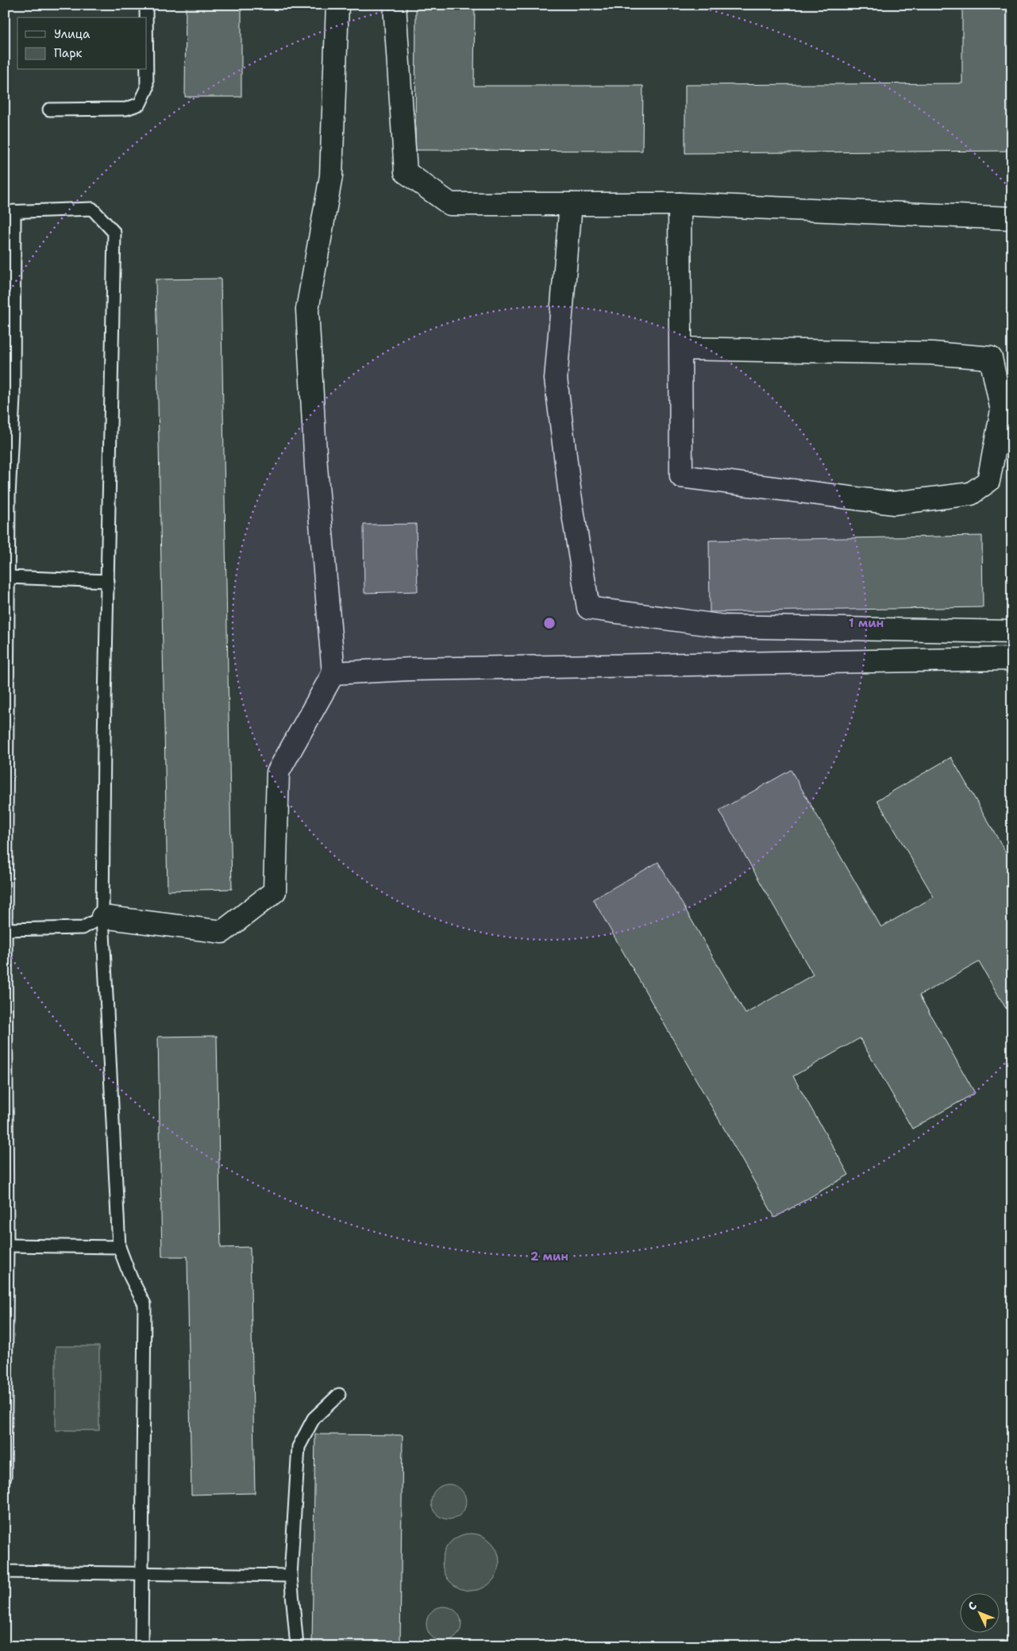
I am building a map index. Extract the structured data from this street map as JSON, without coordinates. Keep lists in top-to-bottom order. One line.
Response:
{"legend":["Улица","Парк"],"north":"top left","rings":["1 мин","2 мин"]}
